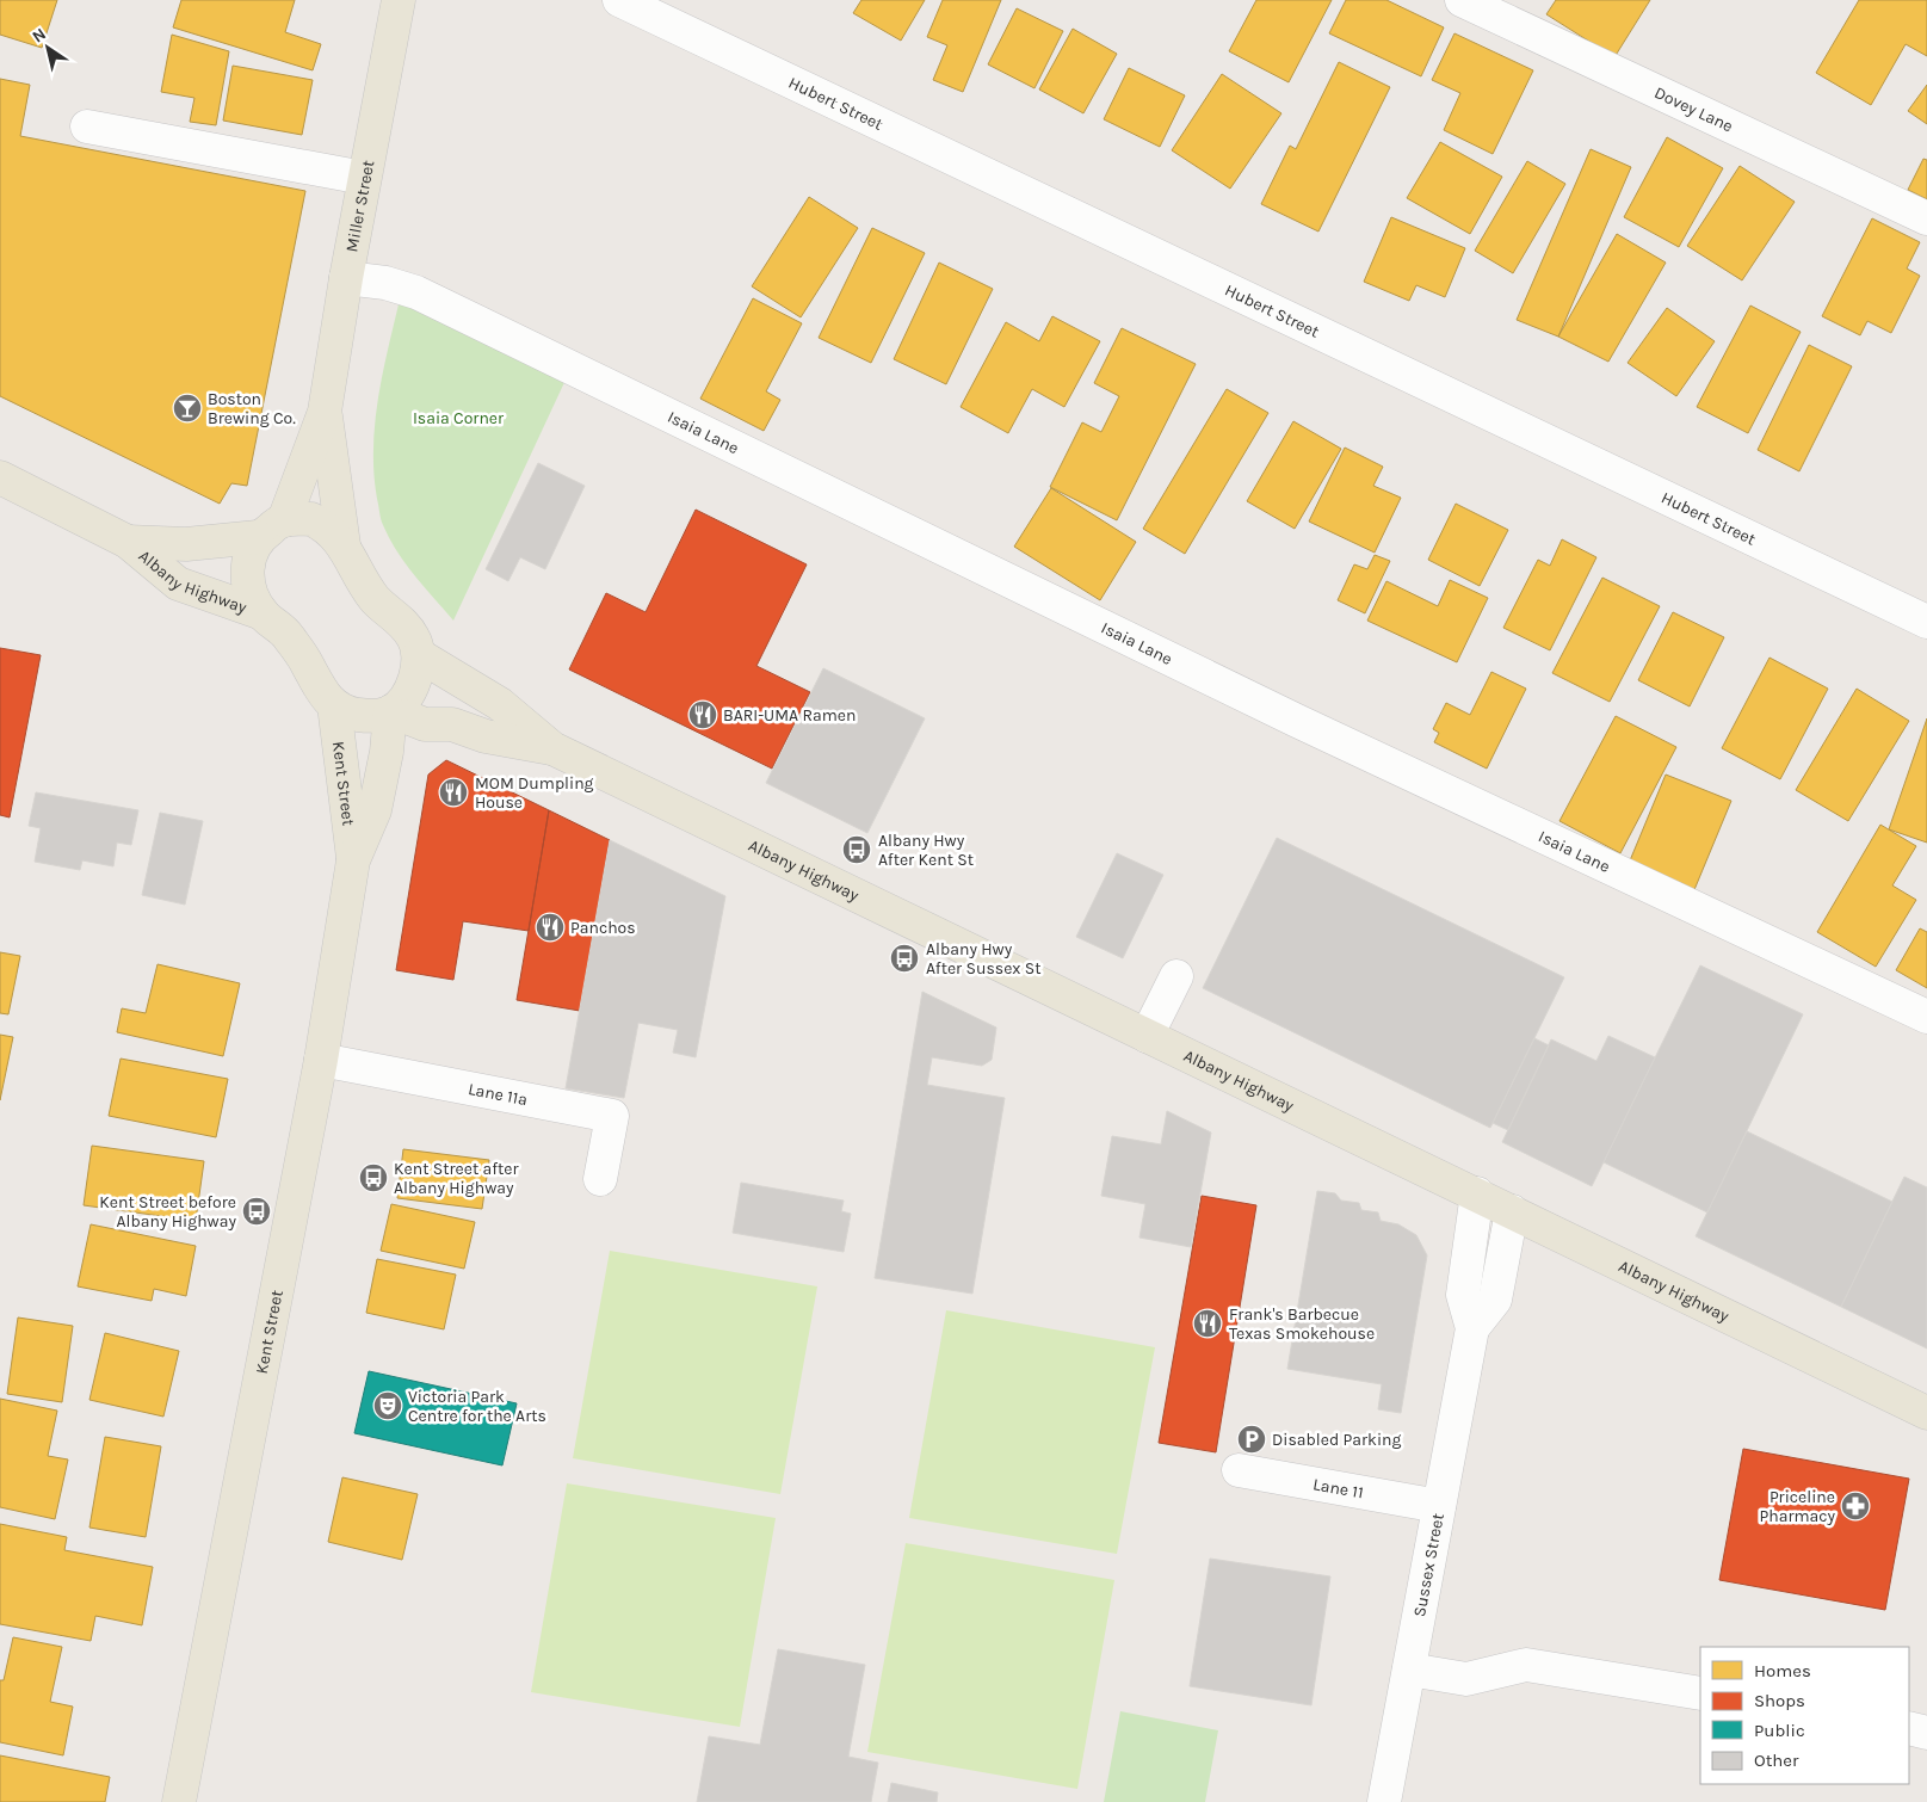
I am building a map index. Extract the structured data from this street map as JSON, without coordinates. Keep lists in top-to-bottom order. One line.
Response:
{"streets":{"main road":["Miller Street","Albany Highway","Kent Street"],"street":["Hubert Street","Dovey Lane","Isaia Lane","Lane 11a","Lane 11","Sussex Street"]},"crossings":[["Miller Street","Isaia Lane"],["Miller Street","Albany Highway"],["Albany Highway","Kent Street"],["Albany Highway","Sussex Street"],["Kent Street","Lane 11a"],["Lane 11","Sussex Street"]],"parks":["Isaia Corner"],"places":{"bar":["Boston Brewing Co."],"restaurant":["BARI-UMA Ramen","MOM Dumpling House","Panchos","Frank's Barbecue Texas Smokehouse"],"bus stop":["Albany Hwy After Kent St","Albany Hwy After Sussex St","Kent Street after Albany Highway","Kent Street before Albany Highway"],"theatre":["Victoria Park Centre for the Arts"],"parking":["Disabled Parking"],"pharmacy":["Priceline Pharmacy"]},"legend":["Homes","Shops","Public","Other"],"north":"top left"}
